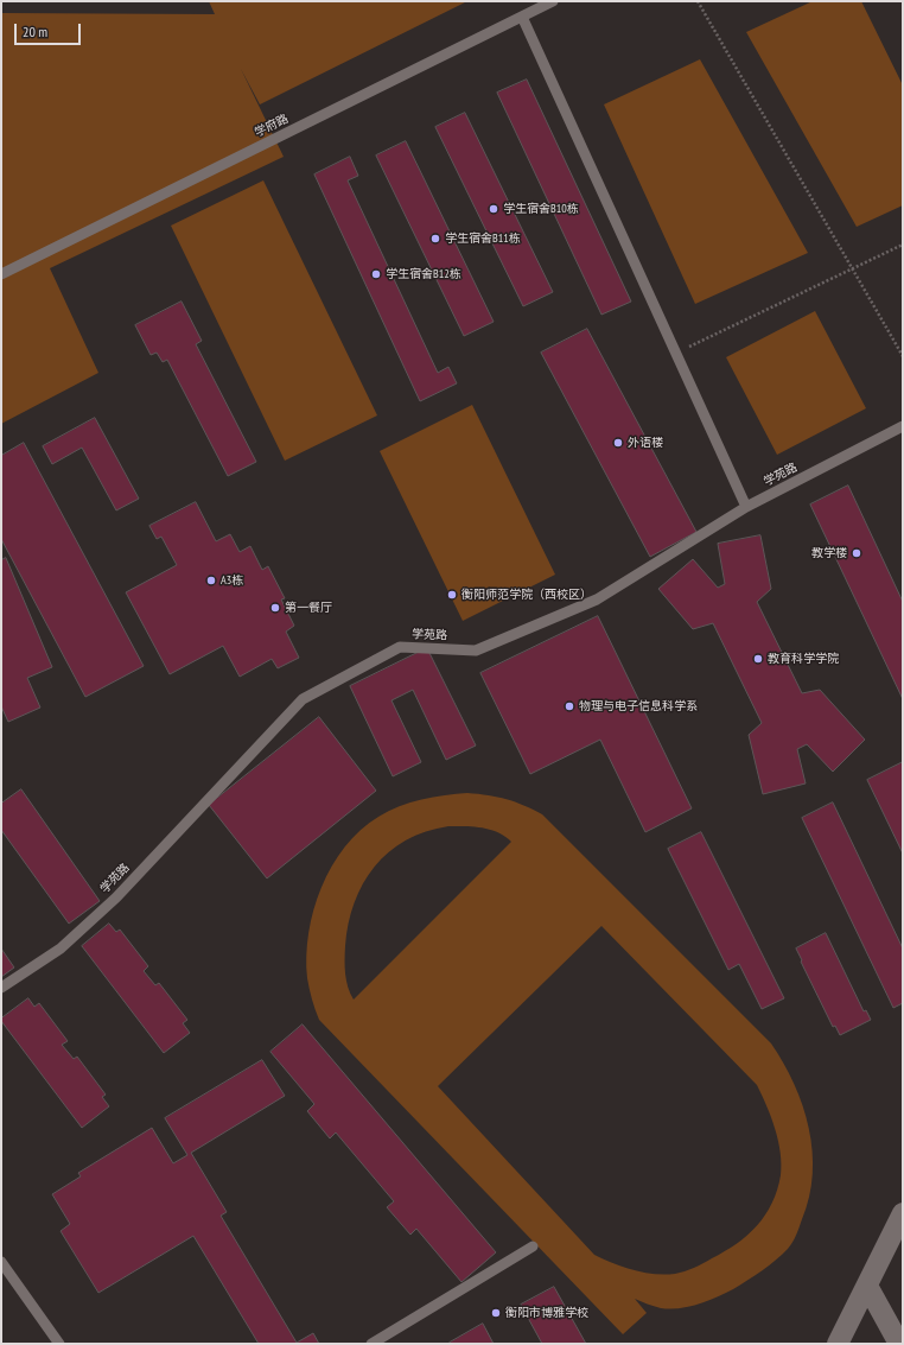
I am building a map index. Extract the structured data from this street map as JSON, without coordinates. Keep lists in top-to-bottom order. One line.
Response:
{"streets":{"lane":["学府路","学苑路"]},"places":["学生宿舍B10栋","学生宿舍B11栋","学生宿舍B12栋","外语楼","教学楼","A3栋","衡阳师范学院（西校区）","第一餐厅","教育科学学院","物理与电子信息科学系","衡阳市博雅学校"],"scale_bar":"20 m"}
